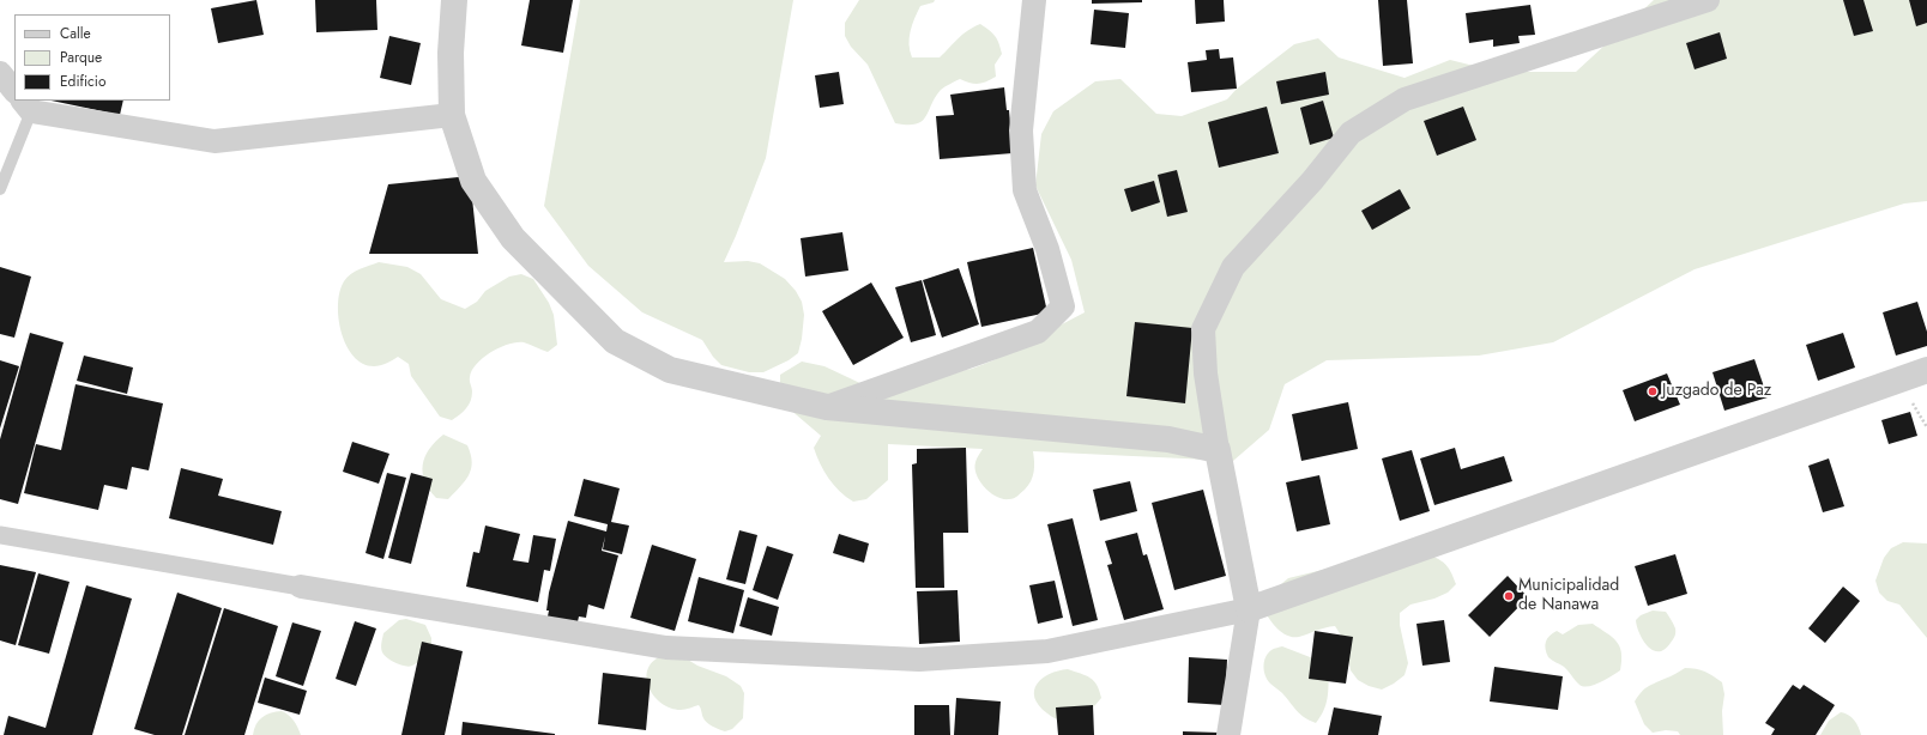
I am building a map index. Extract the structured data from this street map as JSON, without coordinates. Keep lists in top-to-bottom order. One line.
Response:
{"places":["Juzgado de Paz","Municipalidad de Nanawa"],"legend":["Calle","Parque","Edificio"]}
